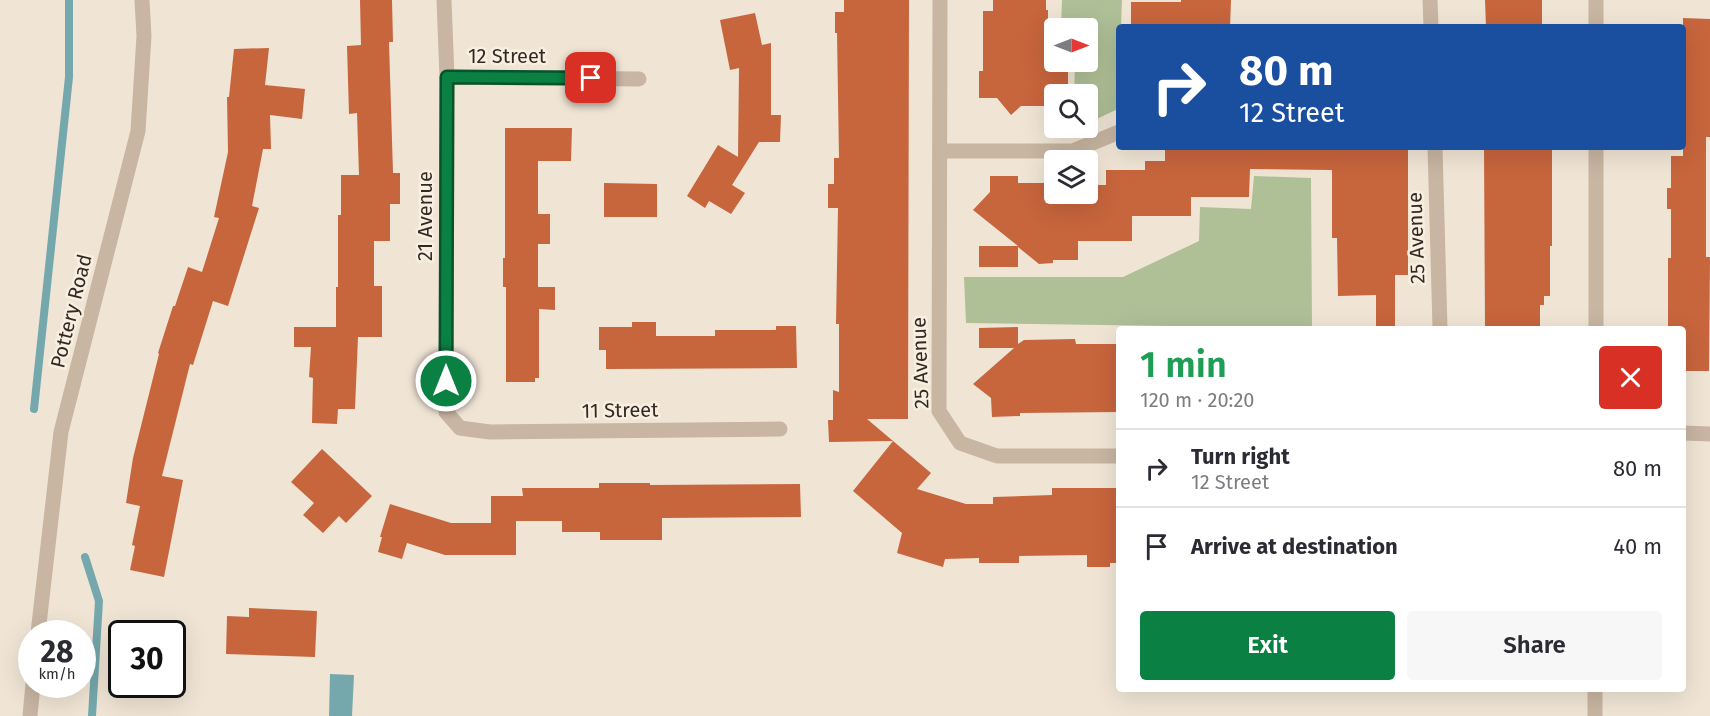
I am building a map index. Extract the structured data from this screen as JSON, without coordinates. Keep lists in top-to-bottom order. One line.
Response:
{"streets":{"street":["12 Street","21 Avenue","25 Avenue","Pottery Road","11 Street"]},"crossings":[["12 Street","21 Avenue"],["21 Avenue","11 Street"]],"north":"right","page":{"turn":["80 m","12 Street"],"heading":["1 min","120 m · 20:20"],"list":[{"name":"Turn right","note":"12 Street","value":"80 m"},{"name":"Arrive at destination","value":"40 m"}],"buttons":["Exit","Share"],"speed":"28 km/h","limit":"30"}}
